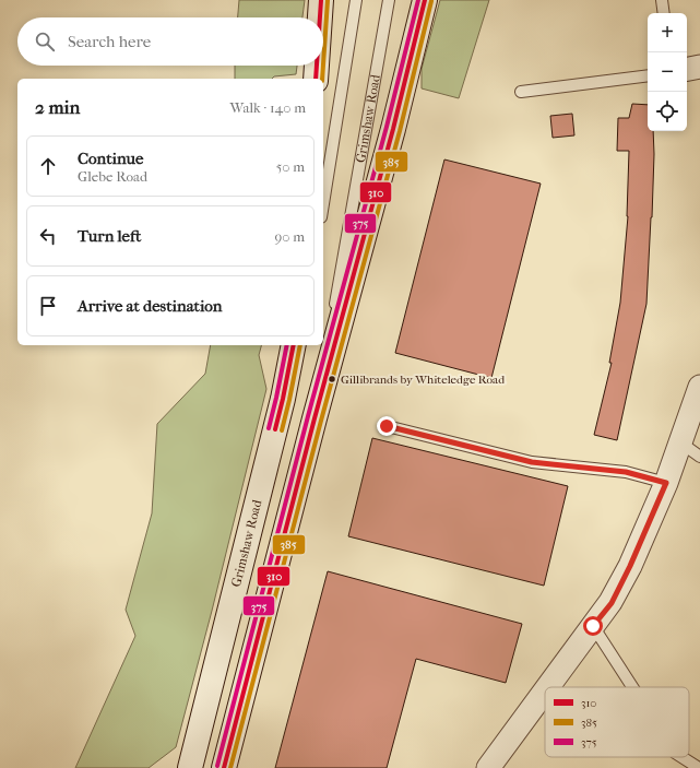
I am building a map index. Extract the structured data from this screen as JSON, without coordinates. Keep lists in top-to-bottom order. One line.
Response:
{"streets":{"main road":["Grimshaw Road"]},"places":["Gillibrands by Whiteledge Road"],"lines":["transit line 310","transit line 385","transit line 375"],"legend":["310","385","375"],"page":{"map_buttons":["+","−"],"search":"Search here","heading":["2 min","Walk · 140 m"],"list":[["Continue","Glebe Road","50 m"],["Turn left","90 m"],"Arrive at destination"]}}
